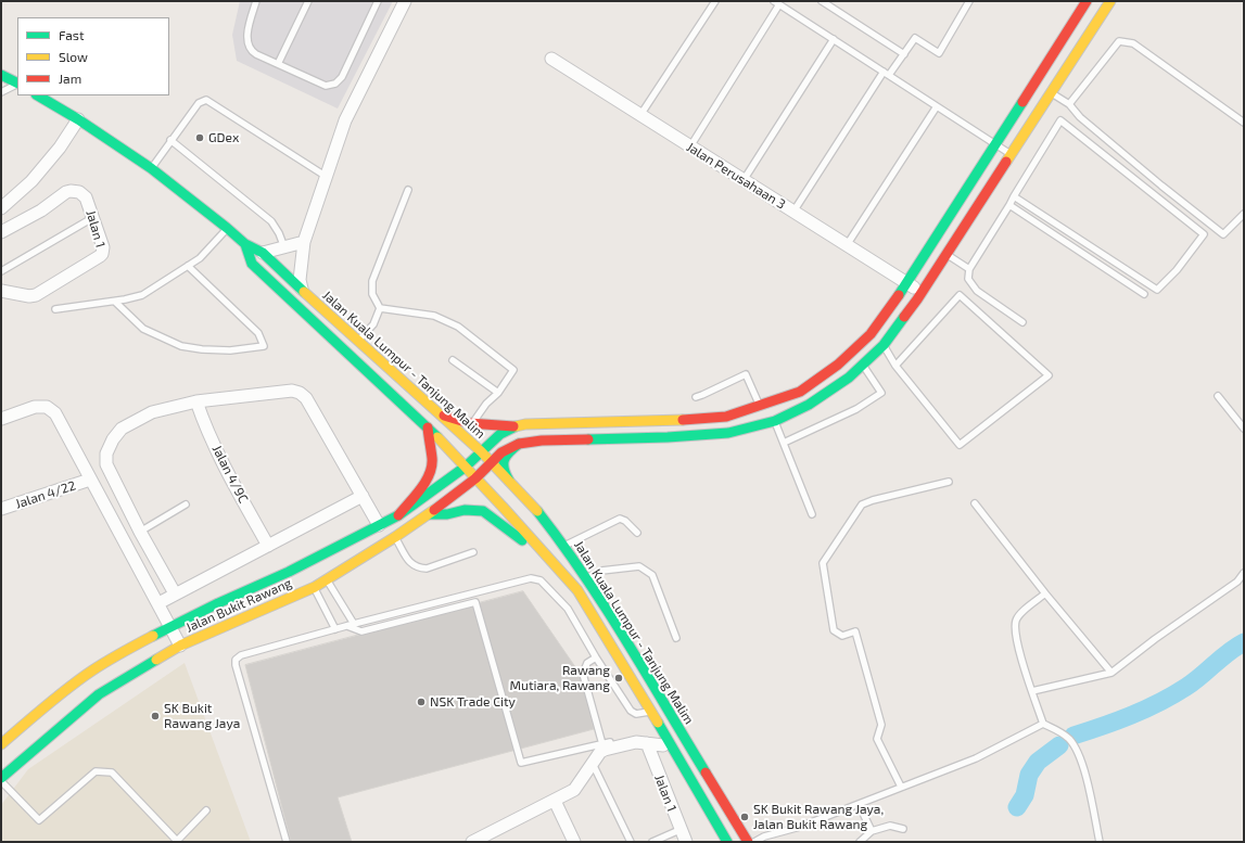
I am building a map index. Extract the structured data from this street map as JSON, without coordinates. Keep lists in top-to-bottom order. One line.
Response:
{"streets":{"street":["Jalan Perusahaan 3","Jalan 1","Jalan Kuala Lumpur - Tanjung Malim","Jalan 4/9C","Jalan 4/22","Jalan Bukit Rawang"]},"crossings":[["Jalan Kuala Lumpur - Tanjung Malim","Jalan Bukit Rawang"]],"places":["GDex","Rawang Mutiara, Rawang","NSK Trade City","SK Bukit Rawang Jaya","SK Bukit Rawang Jaya, Jalan Bukit Rawang"],"legend":["Fast","Slow","Jam"]}
